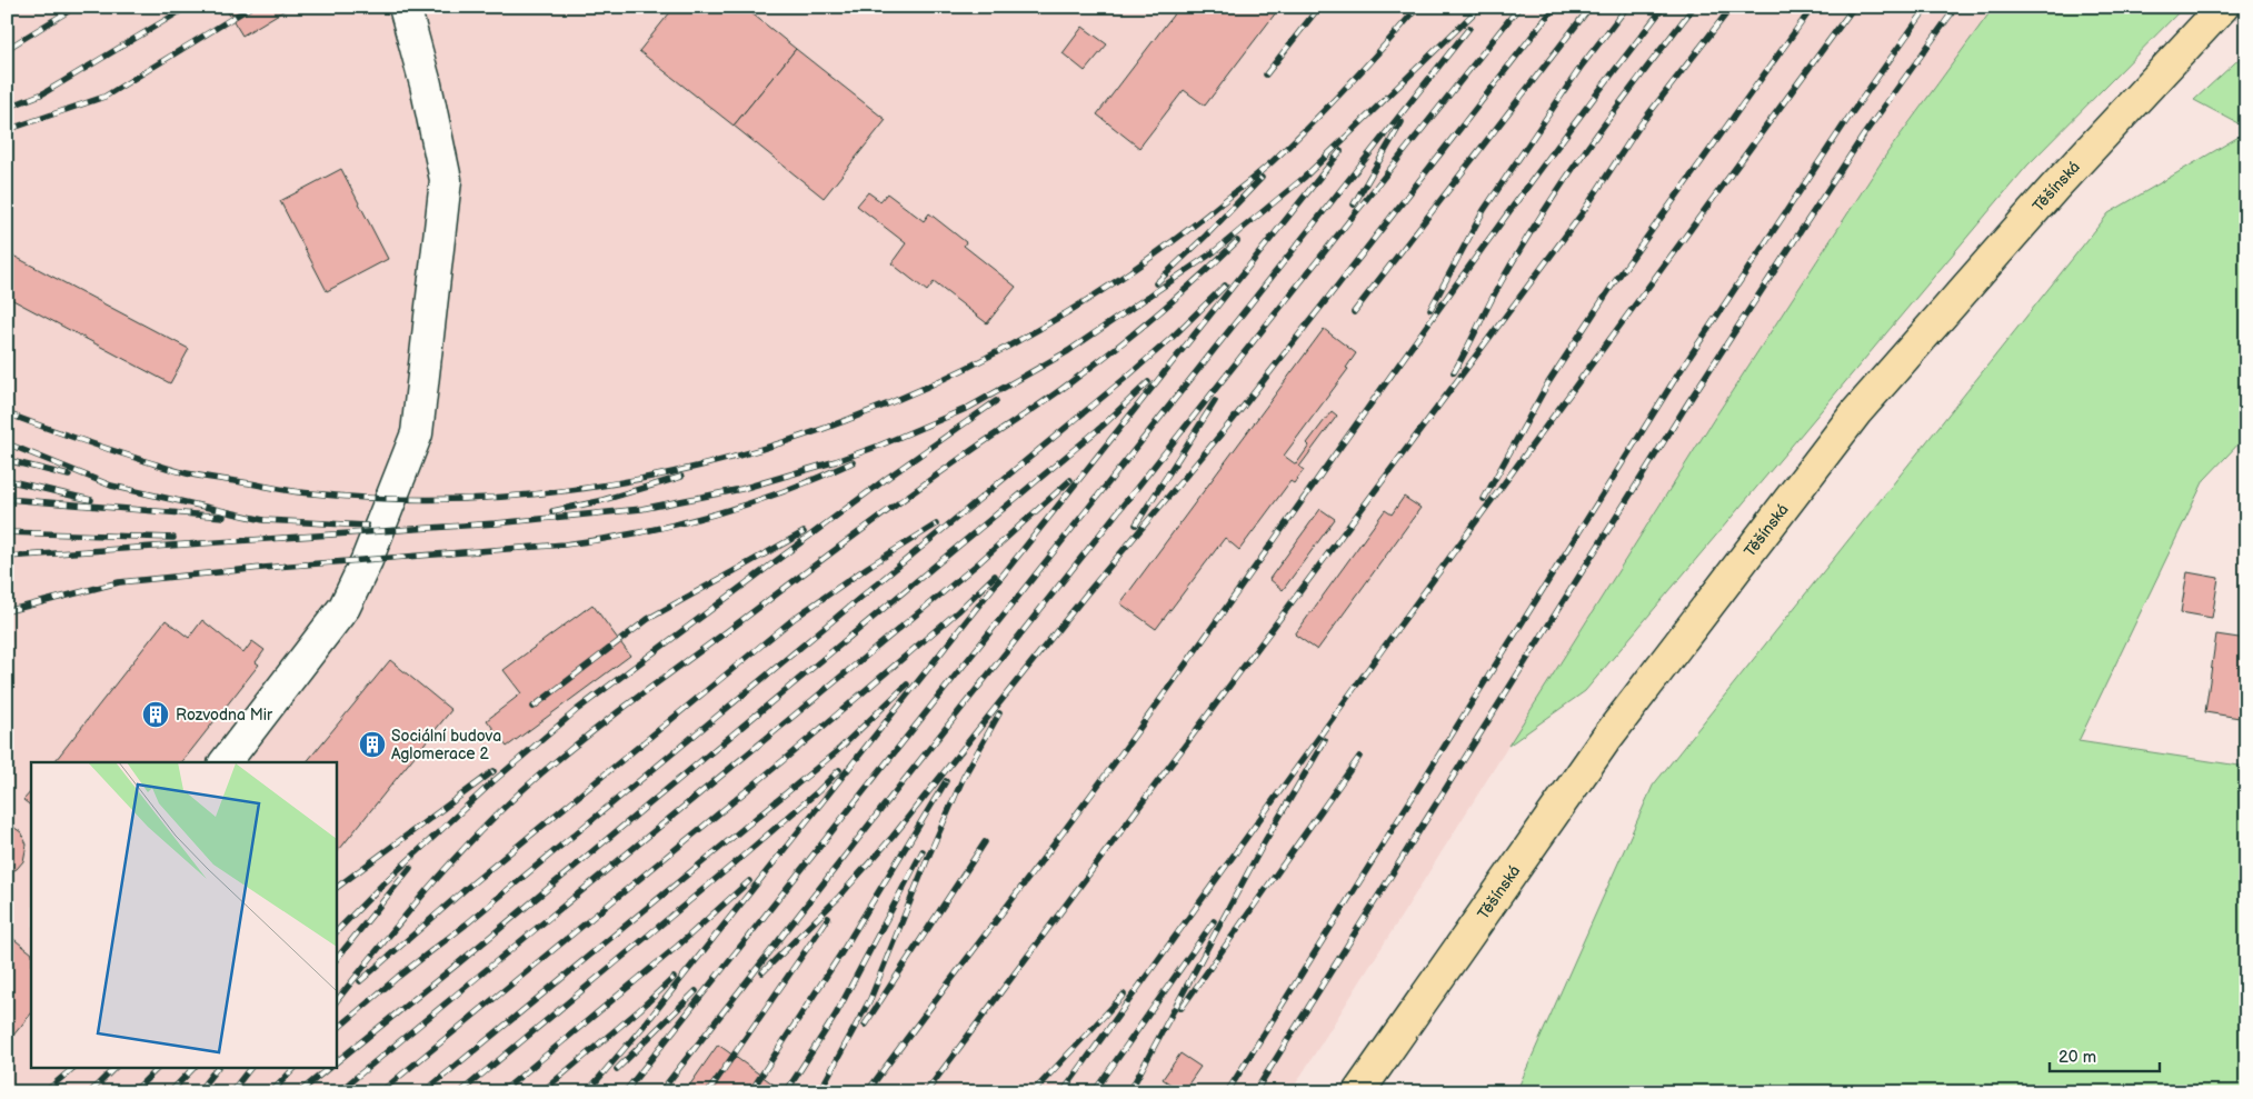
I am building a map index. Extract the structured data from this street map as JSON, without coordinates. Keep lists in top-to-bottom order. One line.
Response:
{"streets":{"main road":["Těšínská"]},"places":{"building":["Rozvodna Mir","Sociální budova Aglomerace 2"]},"scale_bar":"20 m"}
